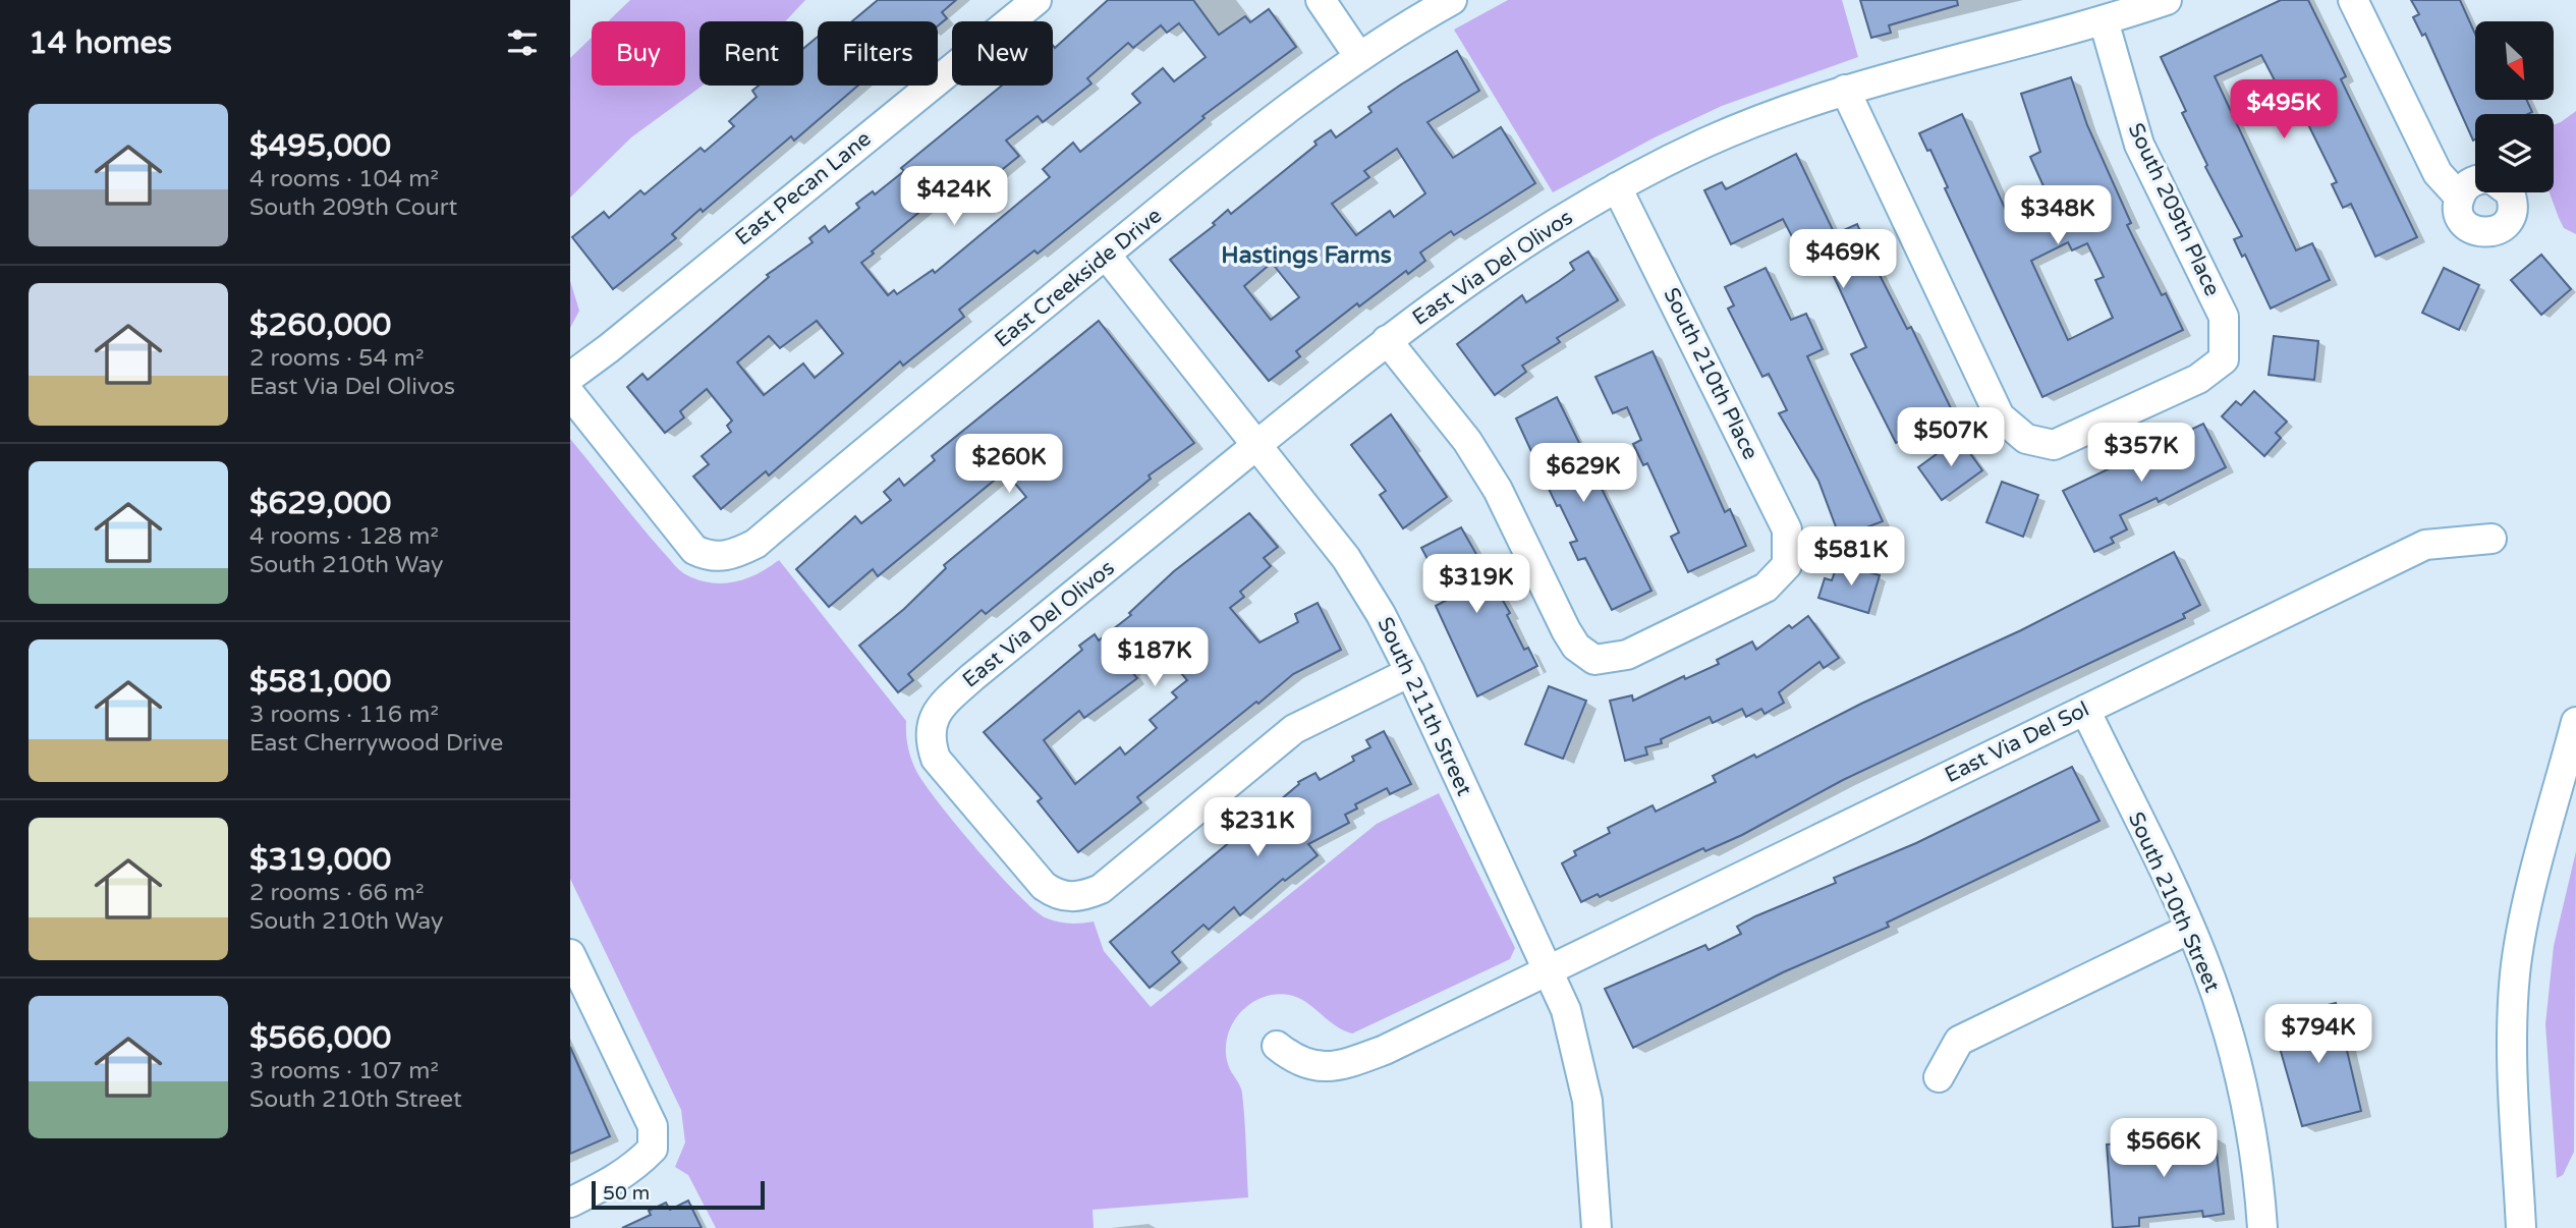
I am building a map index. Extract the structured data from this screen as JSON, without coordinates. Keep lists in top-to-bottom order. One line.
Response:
{"streets":{"street":["East Pecan Lane","South 209th Place","East Via Del Olivos","East Creekside Drive","South 210th Place","South 211th Street","East Via Del Sol","South 210th Street"]},"crossings":[["South 209th Place","East Via Del Olivos"],["East Via Del Olivos","South 210th Place"],["East Via Del Olivos","South 211th Street"],["East Creekside Drive","South 211th Street"],["South 211th Street","East Via Del Sol"],["East Via Del Sol","South 210th Street"]],"districts":["Hastings Farms"],"scale_bar":"50 m","north":"bottom right","page":{"heading":"14 homes","chip":["Buy","Rent","Filters","New"],"price":["$495K","$424K","$348K","$469K","$507K","$357K","$260K","$629K","$581K","$319K","$187K","$231K","$794K","$566K"],"list":[{"name":"$495,000","note":"4 rooms · 104 m² · South 209th Court"},{"name":"$260,000","note":"2 rooms · 54 m² · East Via Del Olivos"},{"name":"$629,000","note":"4 rooms · 128 m² · South 210th Way"},{"name":"$581,000","note":"3 rooms · 116 m² · East Cherrywood Drive"},{"name":"$319,000","note":"2 rooms · 66 m² · South 210th Way"},{"name":"$566,000","note":"3 rooms · 107 m² · South 210th Street"}],"scale":"50 m"}}
